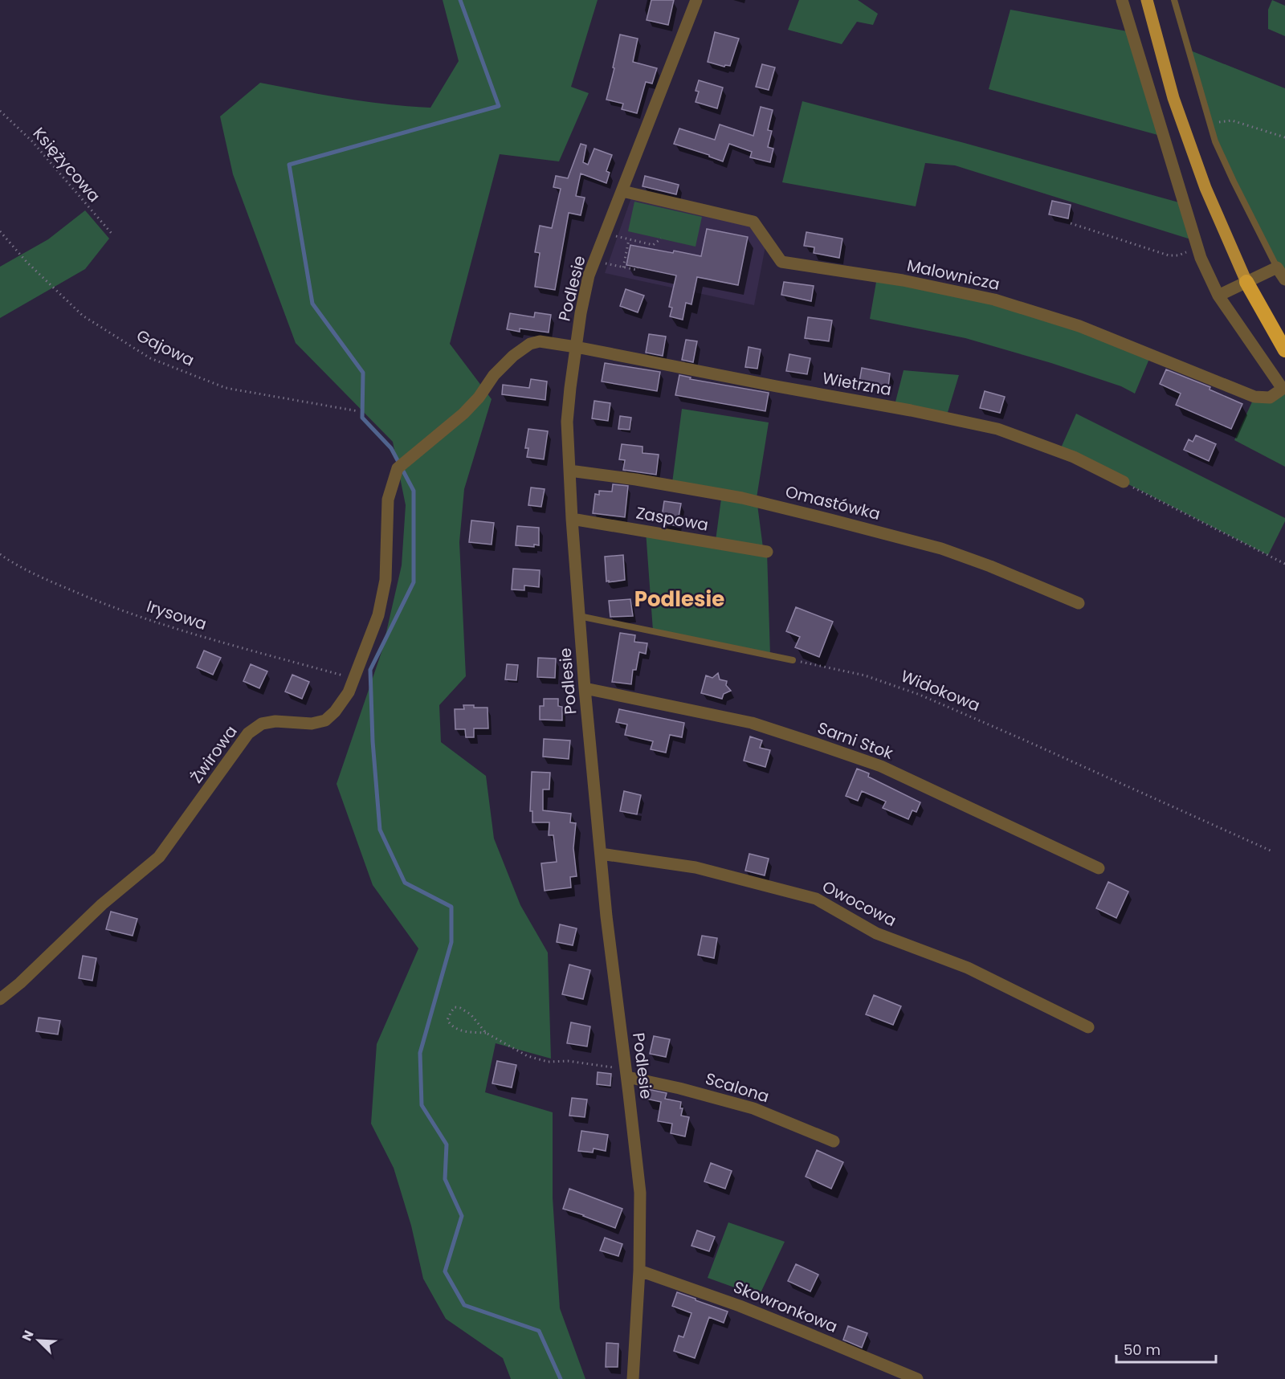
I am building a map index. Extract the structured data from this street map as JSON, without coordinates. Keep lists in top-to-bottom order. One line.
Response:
{"streets":{"street":["Malownicza","Podlesie","Wietrzna","Omastówka","Zaspowa","Sarni Stok","Żwirowa","Owocowa","Scalona","Skowronkowa"],"path":["Księżycowa","Gajowa","Irysowa","Widokowa"]},"crossings":[["Malownicza","Podlesie"],["Podlesie","Wietrzna"],["Podlesie","Omastówka"],["Podlesie","Zaspowa"],["Podlesie","Sarni Stok"],["Podlesie","Owocowa"],["Podlesie","Scalona"],["Podlesie","Skowronkowa"],["Wietrzna","Żwirowa"],["Irysowa","Żwirowa"]],"districts":["Podlesie"],"scale_bar":"50 m","north":"top left"}
